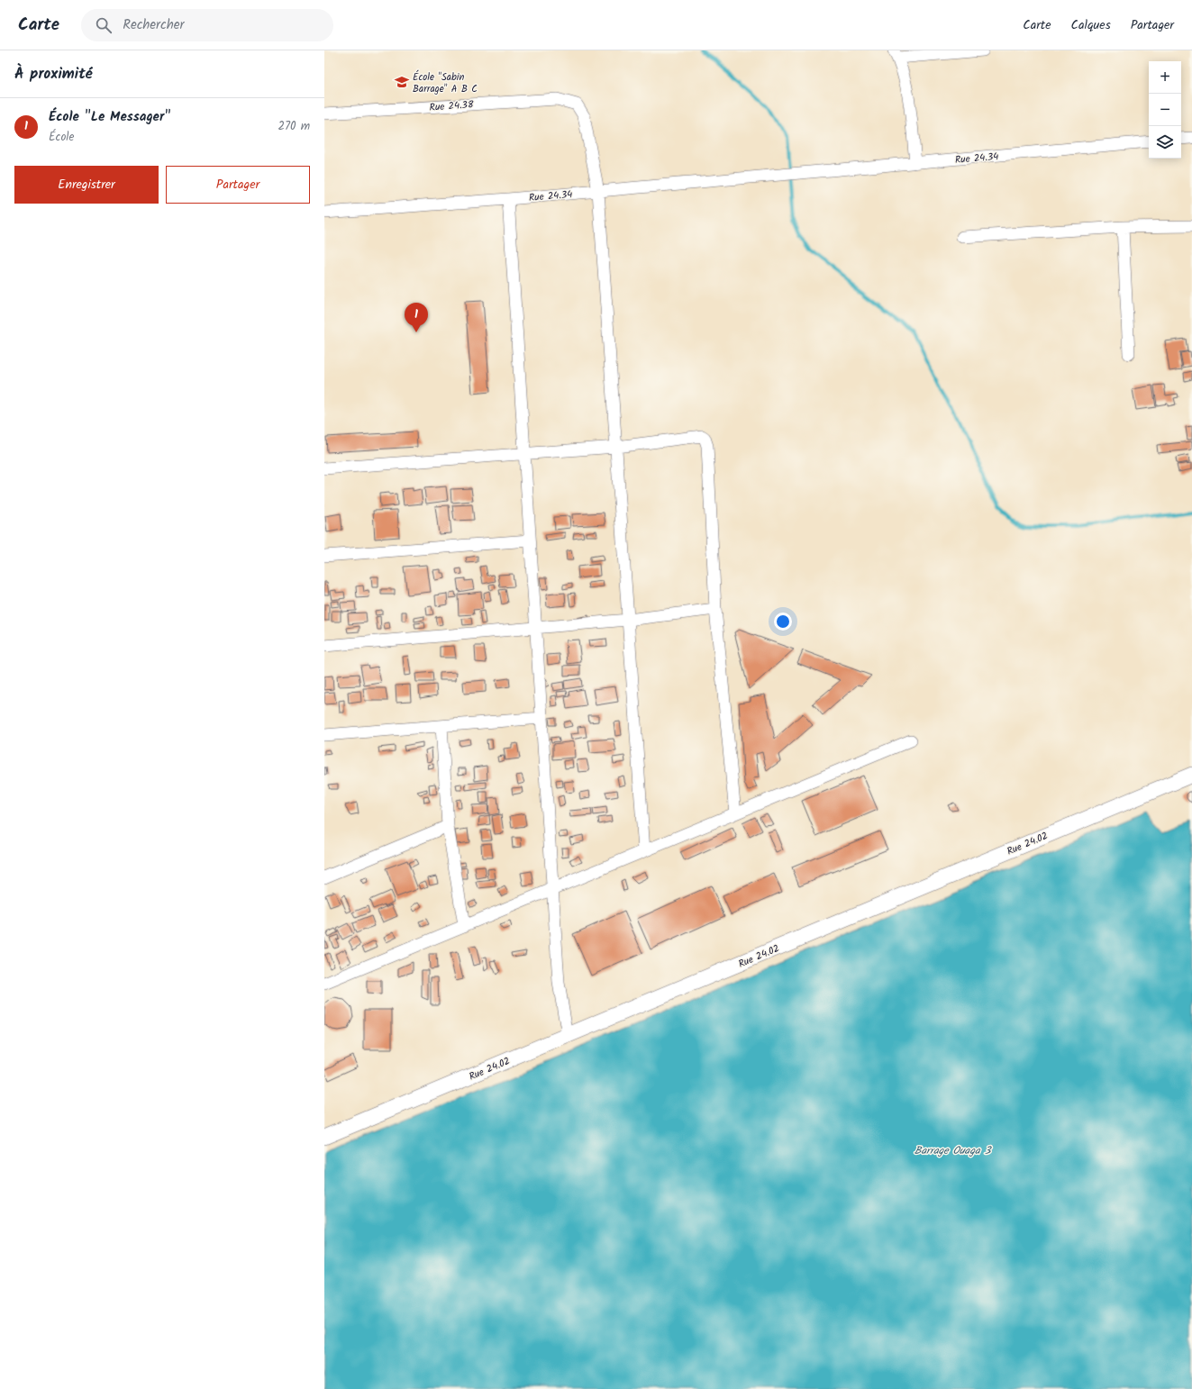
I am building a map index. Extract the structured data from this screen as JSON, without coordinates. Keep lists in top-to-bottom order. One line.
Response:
{"streets":{"street":["Rue 24.38","Rue 24.34","Rue 24.02"]},"crossings":[["Rue 24.38","Rue 24.34"]],"water":["Barrage Ouaga 3"],"places":{"school or university":["École \"Sabin Barrage\" A B C"]},"page":{"header":"Carte","search":"Rechercher","nav":["Carte","Calques","Partager"],"heading":"À proximité","map_buttons":["+","−"],"list":[{"mark":"1","name":"École \"Le Messager\"","note":"École","value":"270 m"}],"buttons":["Enregistrer","Partager"],"pins":"1"}}
